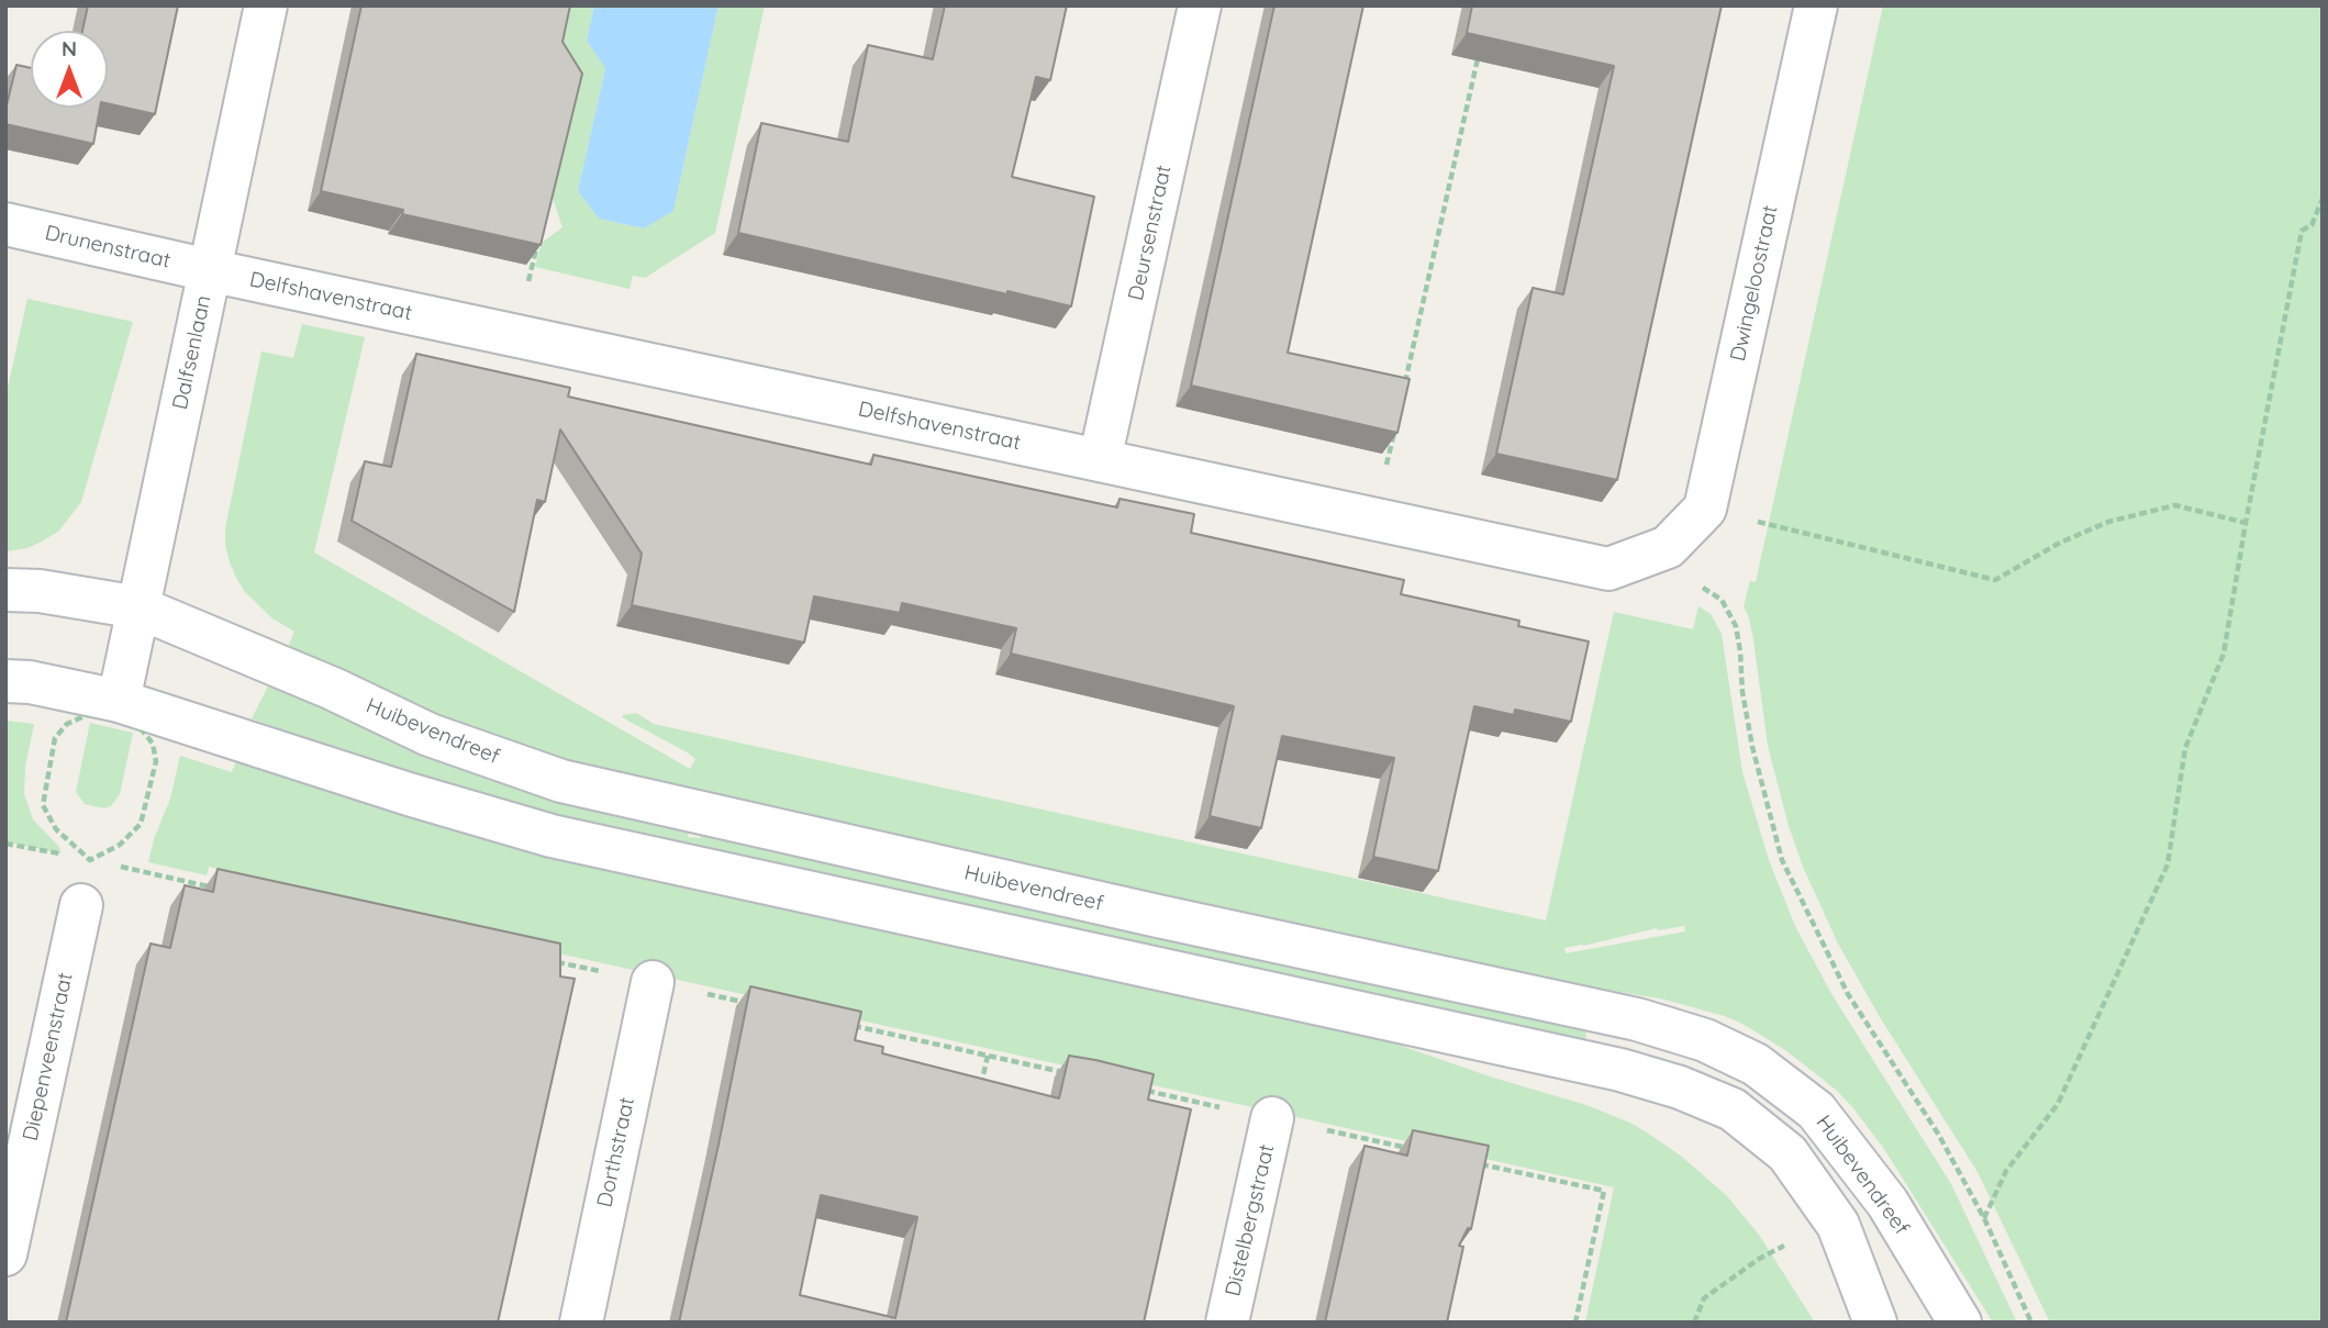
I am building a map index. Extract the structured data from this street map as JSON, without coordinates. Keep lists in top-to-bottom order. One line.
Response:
{"streets":{"street":["Deursenstraat","Drunenstraat","Dwingeloostraat","Delfshavenstraat","Dalfsenlaan","Huibevendreef","Diepenveenstraat","Dorthstraat","Distelbergstraat"]},"crossings":[["Deursenstraat","Delfshavenstraat"],["Drunenstraat","Delfshavenstraat"],["Drunenstraat","Dalfsenlaan"],["Delfshavenstraat","Dalfsenlaan"],["Dalfsenlaan","Huibevendreef"]],"north":"top"}
